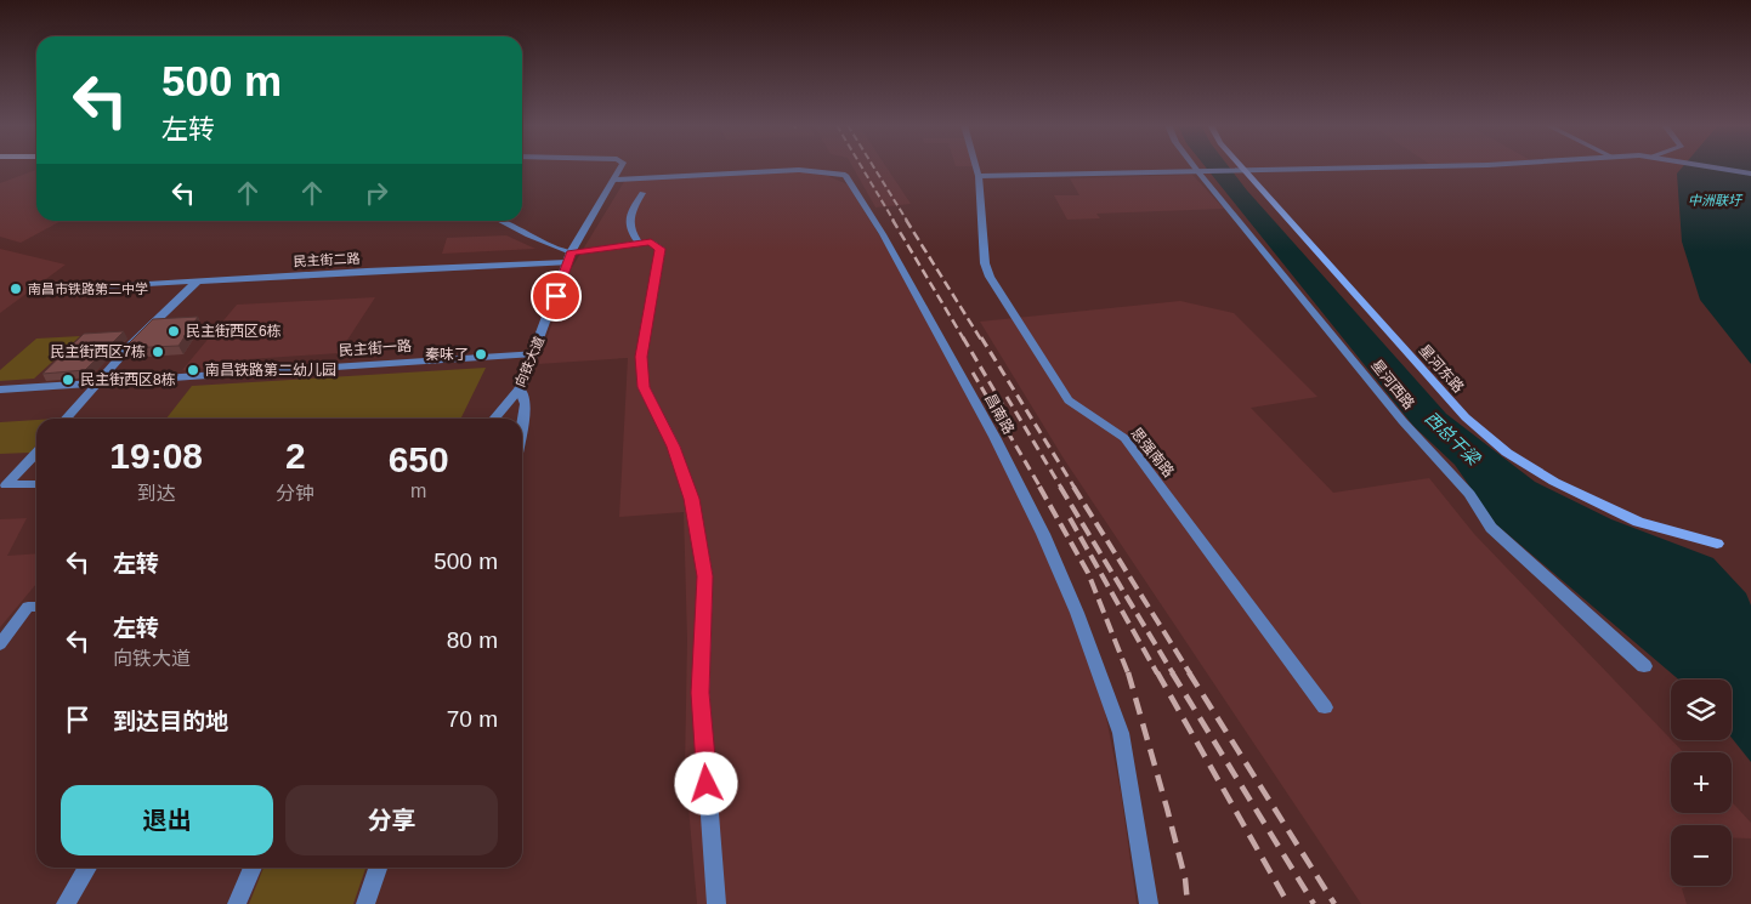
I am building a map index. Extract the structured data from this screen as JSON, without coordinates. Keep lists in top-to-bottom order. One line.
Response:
{"streets":{"main road":["星河东路"],"street":["民主街二路","民主街一路","向铁大道","星河西路","昌南路","思强南路"]},"crossings":[["民主街二路","向铁大道"],["民主街一路","向铁大道"],["向铁大道","昌南路"]],"water":["中洲联圩","西总干梁"],"places":["南昌市铁路第二中学","民主街西区6栋","民主街西区7栋","秦味了","南昌铁路第二幼儿园","民主街西区8栋"],"page":{"turn":["500 m","左转"],"eta":["19:08","到达","2","分钟","650","m"],"list":[{"name":"左转","value":"500 m"},{"name":"左转","note":"向铁大道","value":"80 m"},{"name":"到达目的地","value":"70 m"}],"map_buttons":["+","−"],"buttons":["退出","分享"]}}
